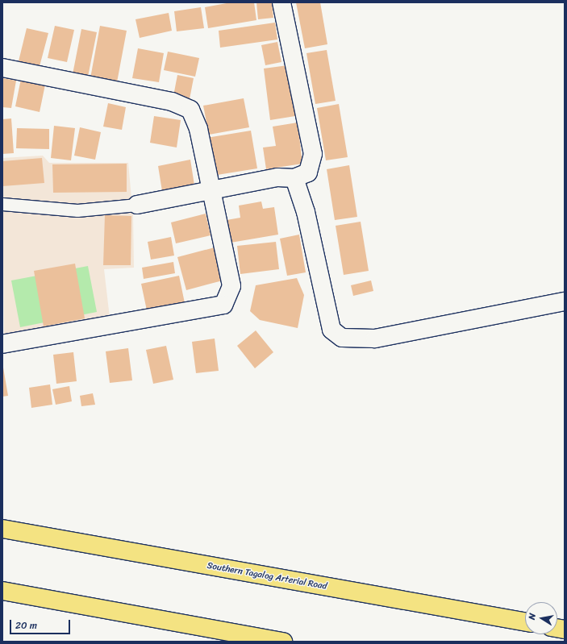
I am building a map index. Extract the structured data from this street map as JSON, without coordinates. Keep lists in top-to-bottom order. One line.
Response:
{"streets":{"highway":["Southern Tagalog Arterial Road"]},"scale_bar":"20 m","north":"left"}
